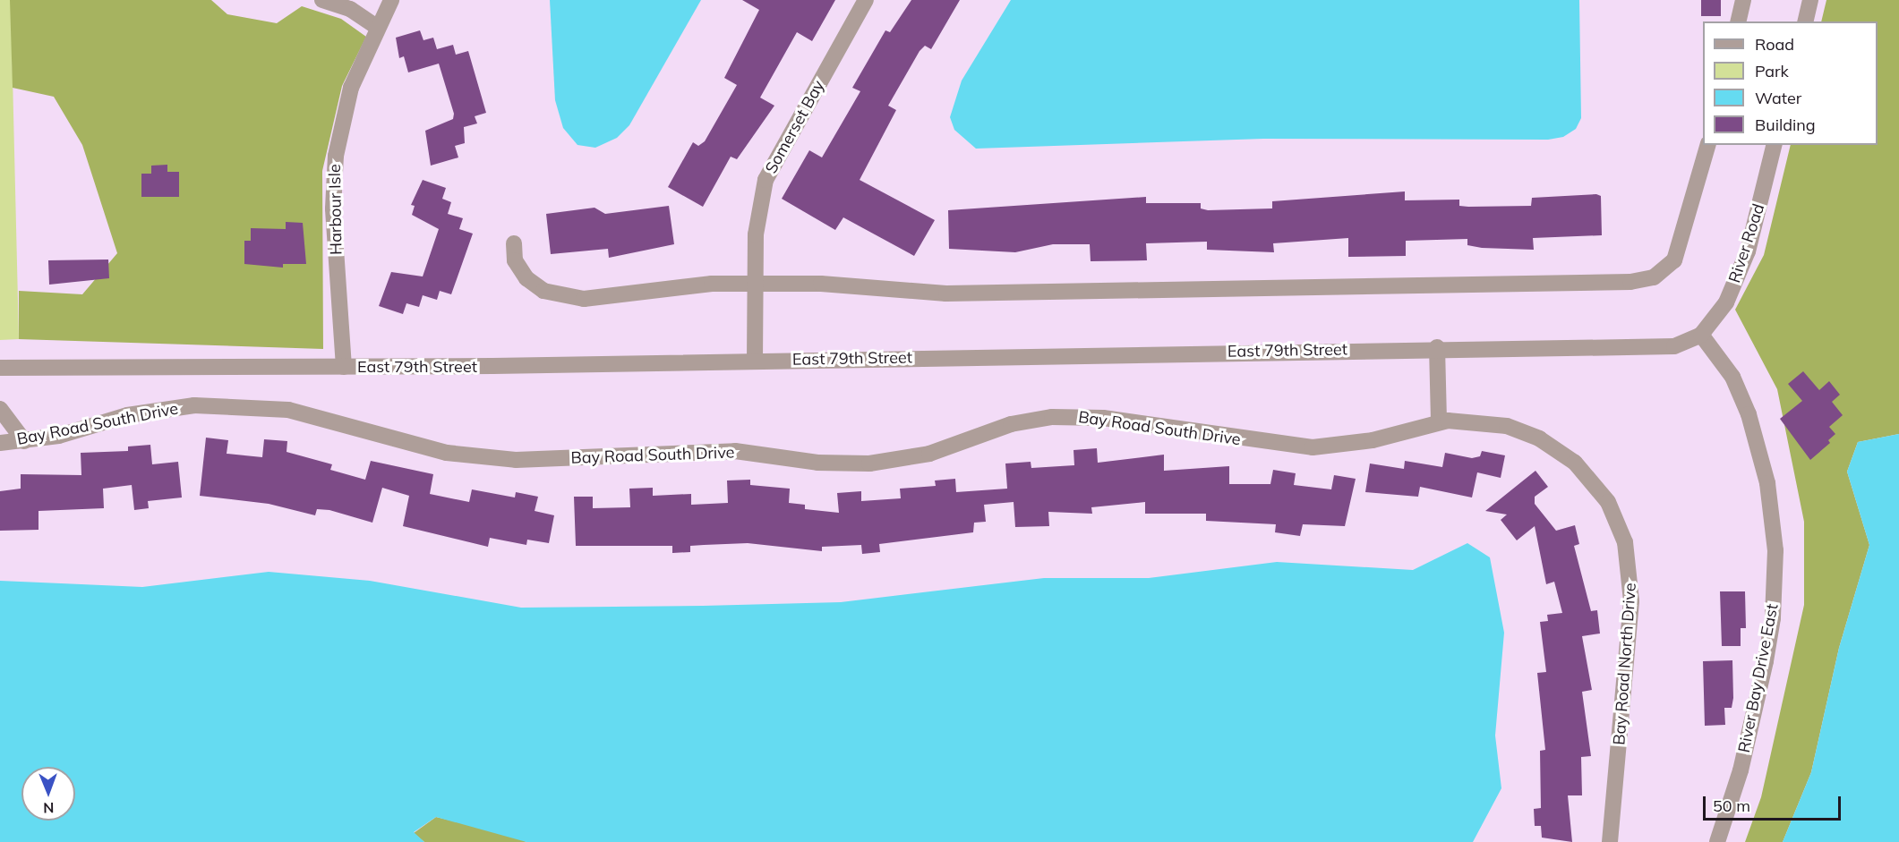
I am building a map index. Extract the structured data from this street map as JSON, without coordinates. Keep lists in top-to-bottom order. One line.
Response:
{"streets":{"street":["Somerset Bay","Harbour Isle","River Road","East 79th Street","Bay Road South Drive","Bay Road North Drive","River Bay Drive East"]},"crossings":[["Somerset Bay","East 79th Street"],["Harbour Isle","East 79th Street"],["River Road","East 79th Street"],["River Road","River Bay Drive East"],["East 79th Street","River Bay Drive East"],["Bay Road South Drive","Bay Road North Drive"]],"legend":["Road","Park","Water","Building"],"scale_bar":"50 m","north":"bottom"}
